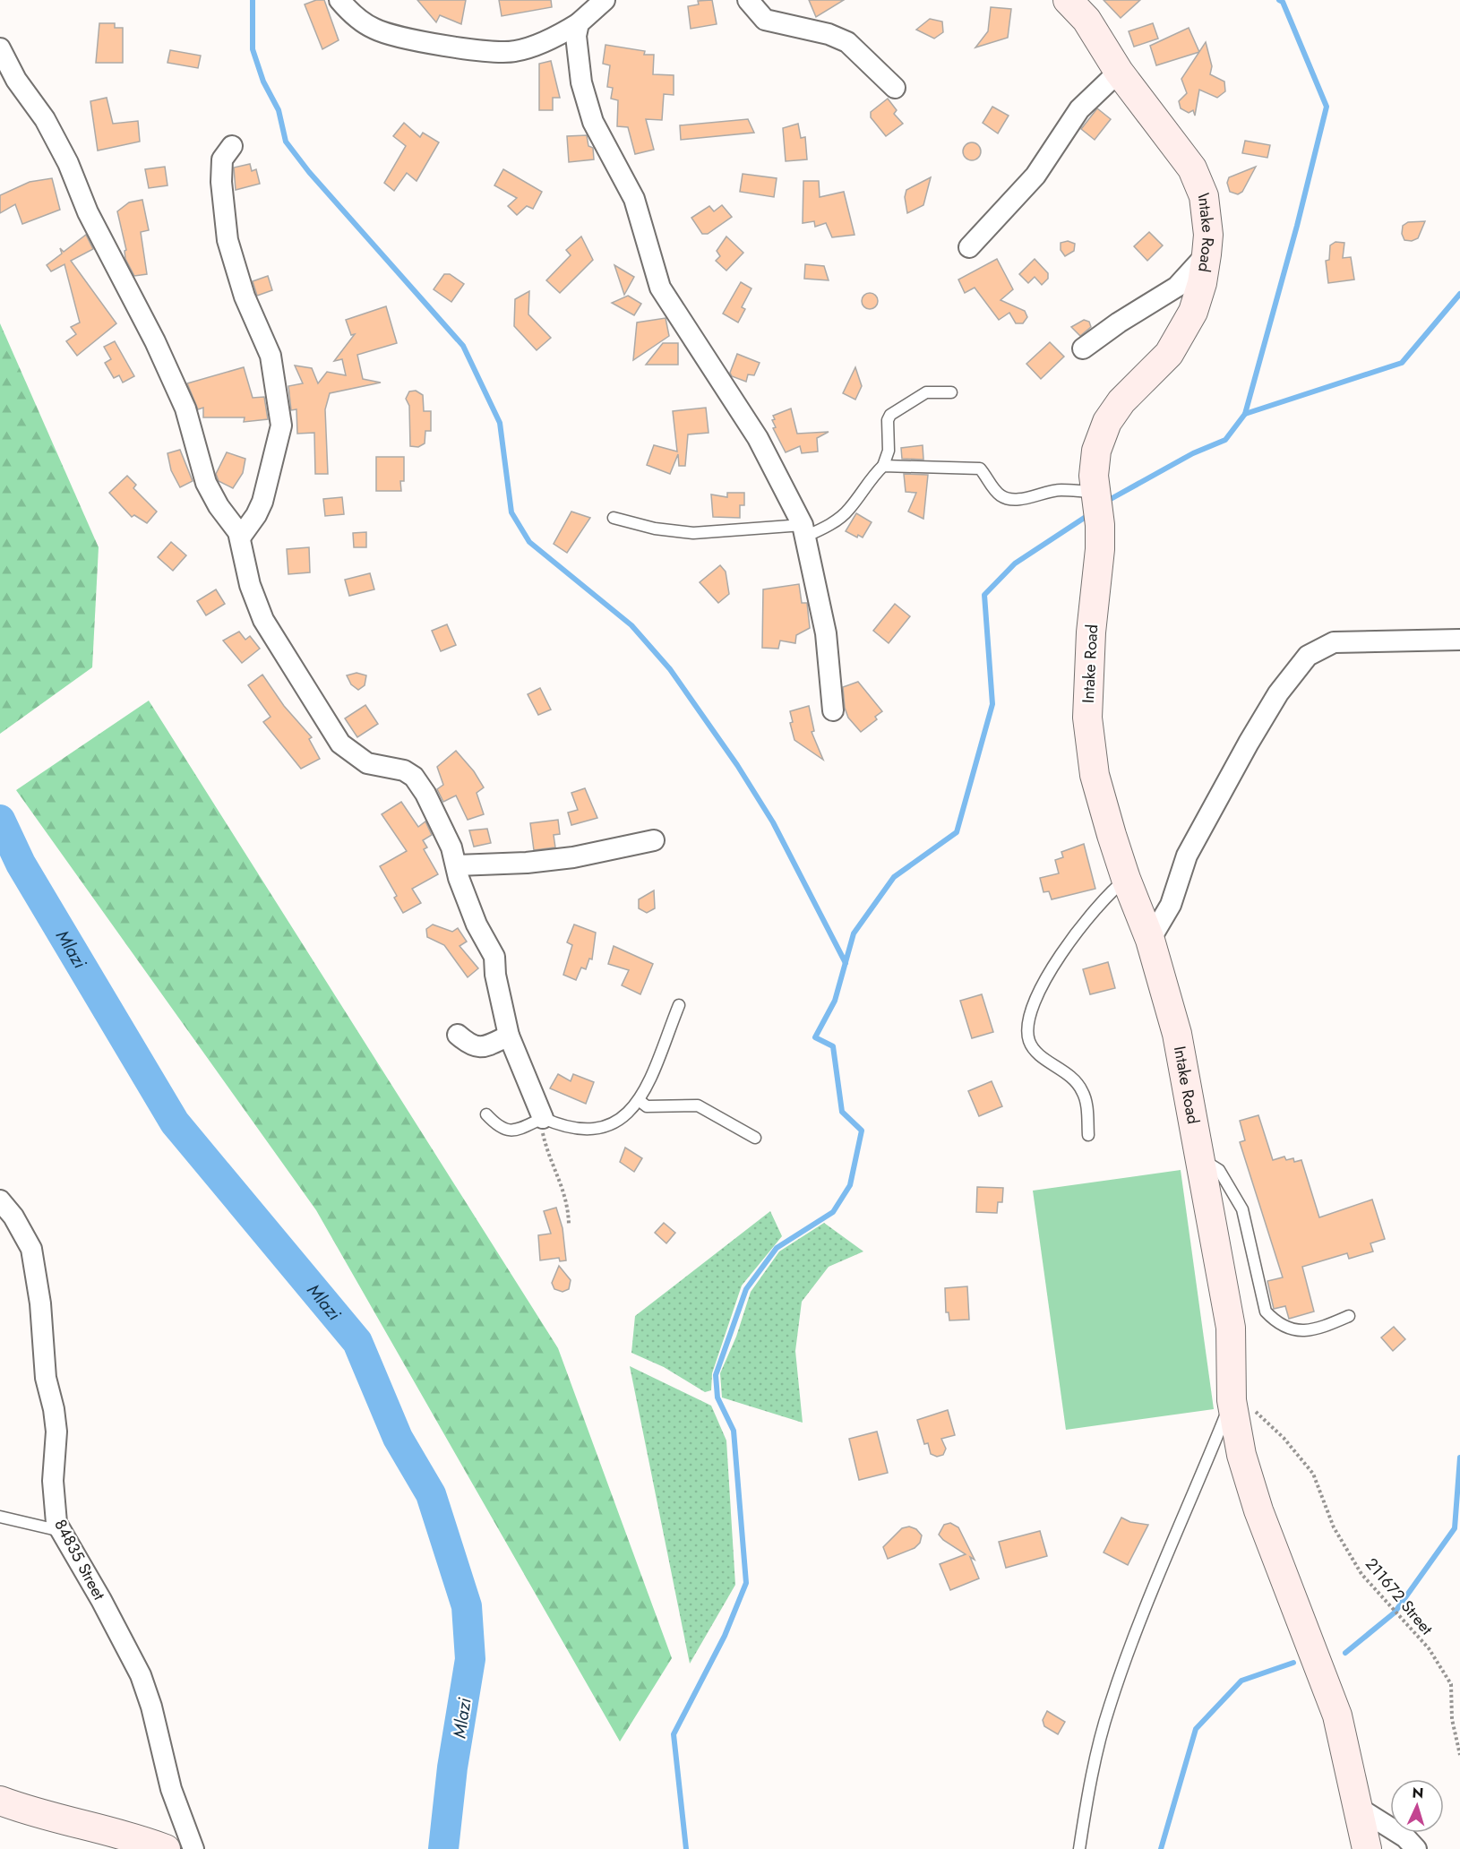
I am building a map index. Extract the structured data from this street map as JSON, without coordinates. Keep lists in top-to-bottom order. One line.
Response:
{"streets":{"street":["Intake Road","84835 Street"],"path":["211672 Street"]},"crossings":[["Intake Road","211672 Street"]],"water":["Mlazi"],"north":"top"}
